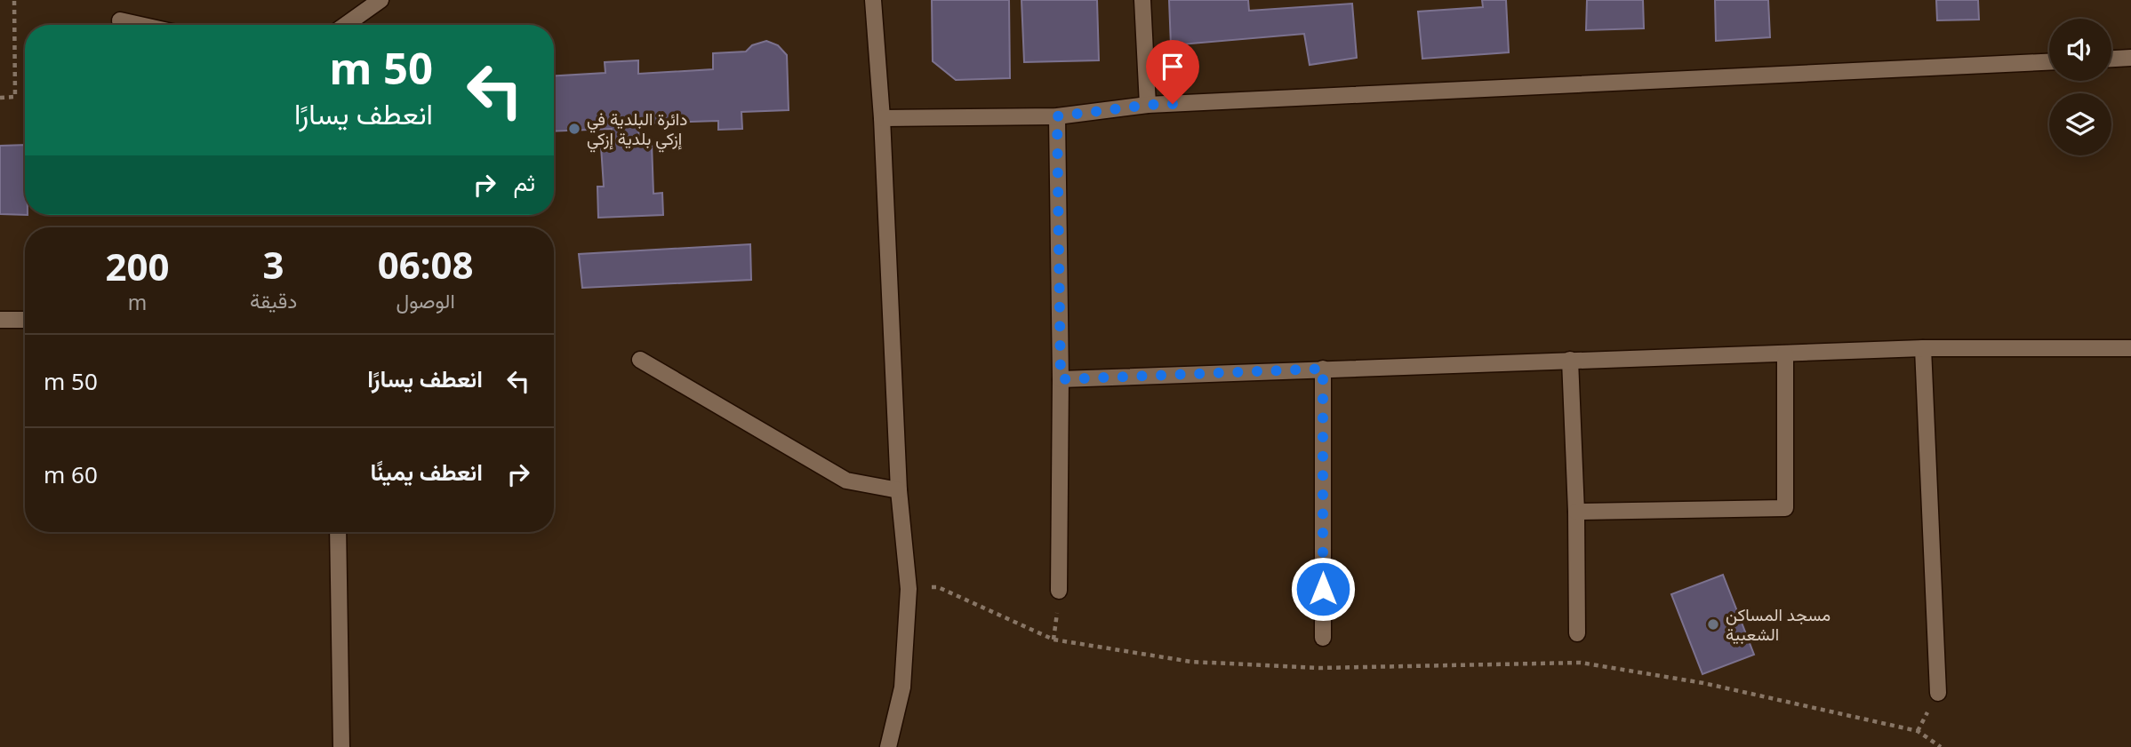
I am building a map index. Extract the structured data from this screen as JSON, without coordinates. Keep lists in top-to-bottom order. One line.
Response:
{"places":["دائرة البلدية في إزكي بلدية إزكي","مسجد المساكن الشعبية"],"page":{"turn":["50 m","انعطف يسارًا"],"then":"ثم","eta":["06:08","الوصول","3","دقيقة","200","m"],"list":[{"name":"انعطف يسارًا","value":"50 m"},{"name":"انعطف يمينًا","value":"60 m"}]}}
